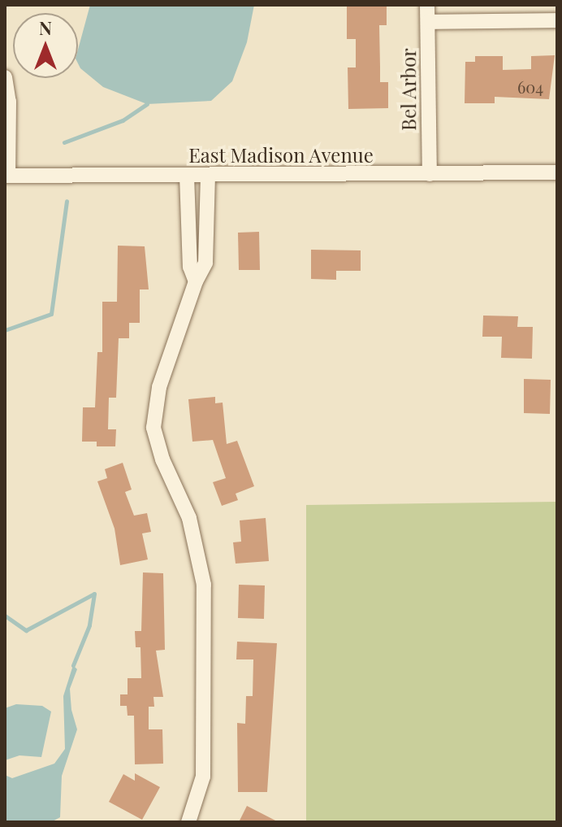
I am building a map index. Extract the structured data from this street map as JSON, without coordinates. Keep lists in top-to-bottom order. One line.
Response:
{"streets":{"street":["Bel Arbor","East Madison Avenue"]},"crossings":[["Bel Arbor","East Madison Avenue"]],"house_numbers":["604"],"north":"top"}
